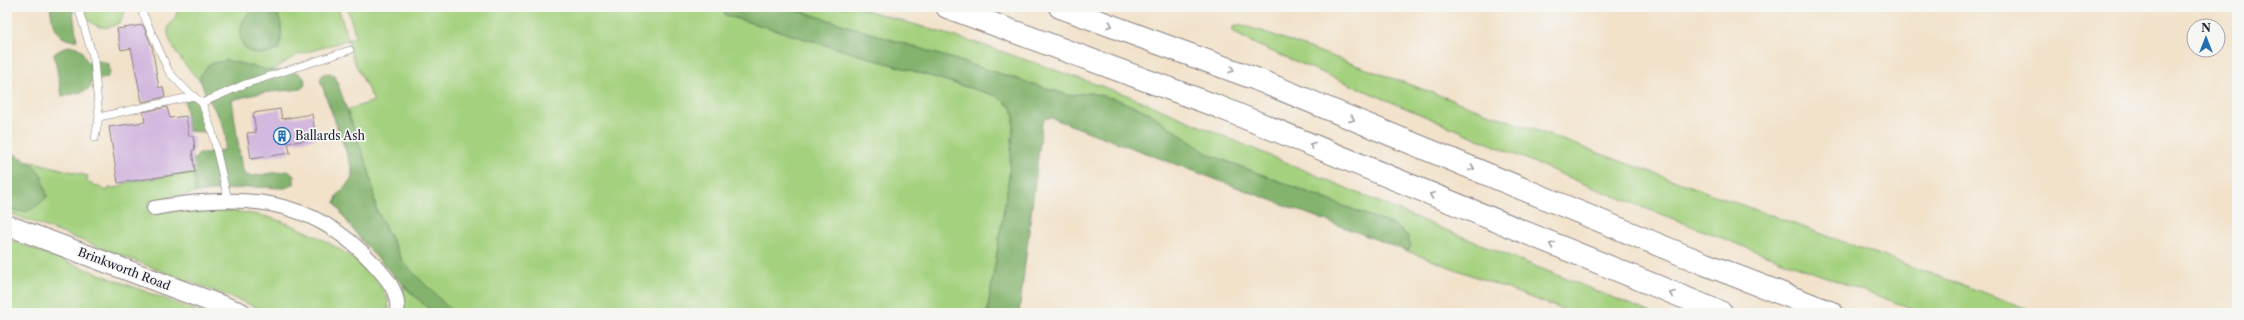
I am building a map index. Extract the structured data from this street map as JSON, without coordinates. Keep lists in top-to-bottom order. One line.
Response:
{"streets":{"main road":["Brinkworth Road"]},"places":{"building":["Ballards Ash"]},"north":"top"}
